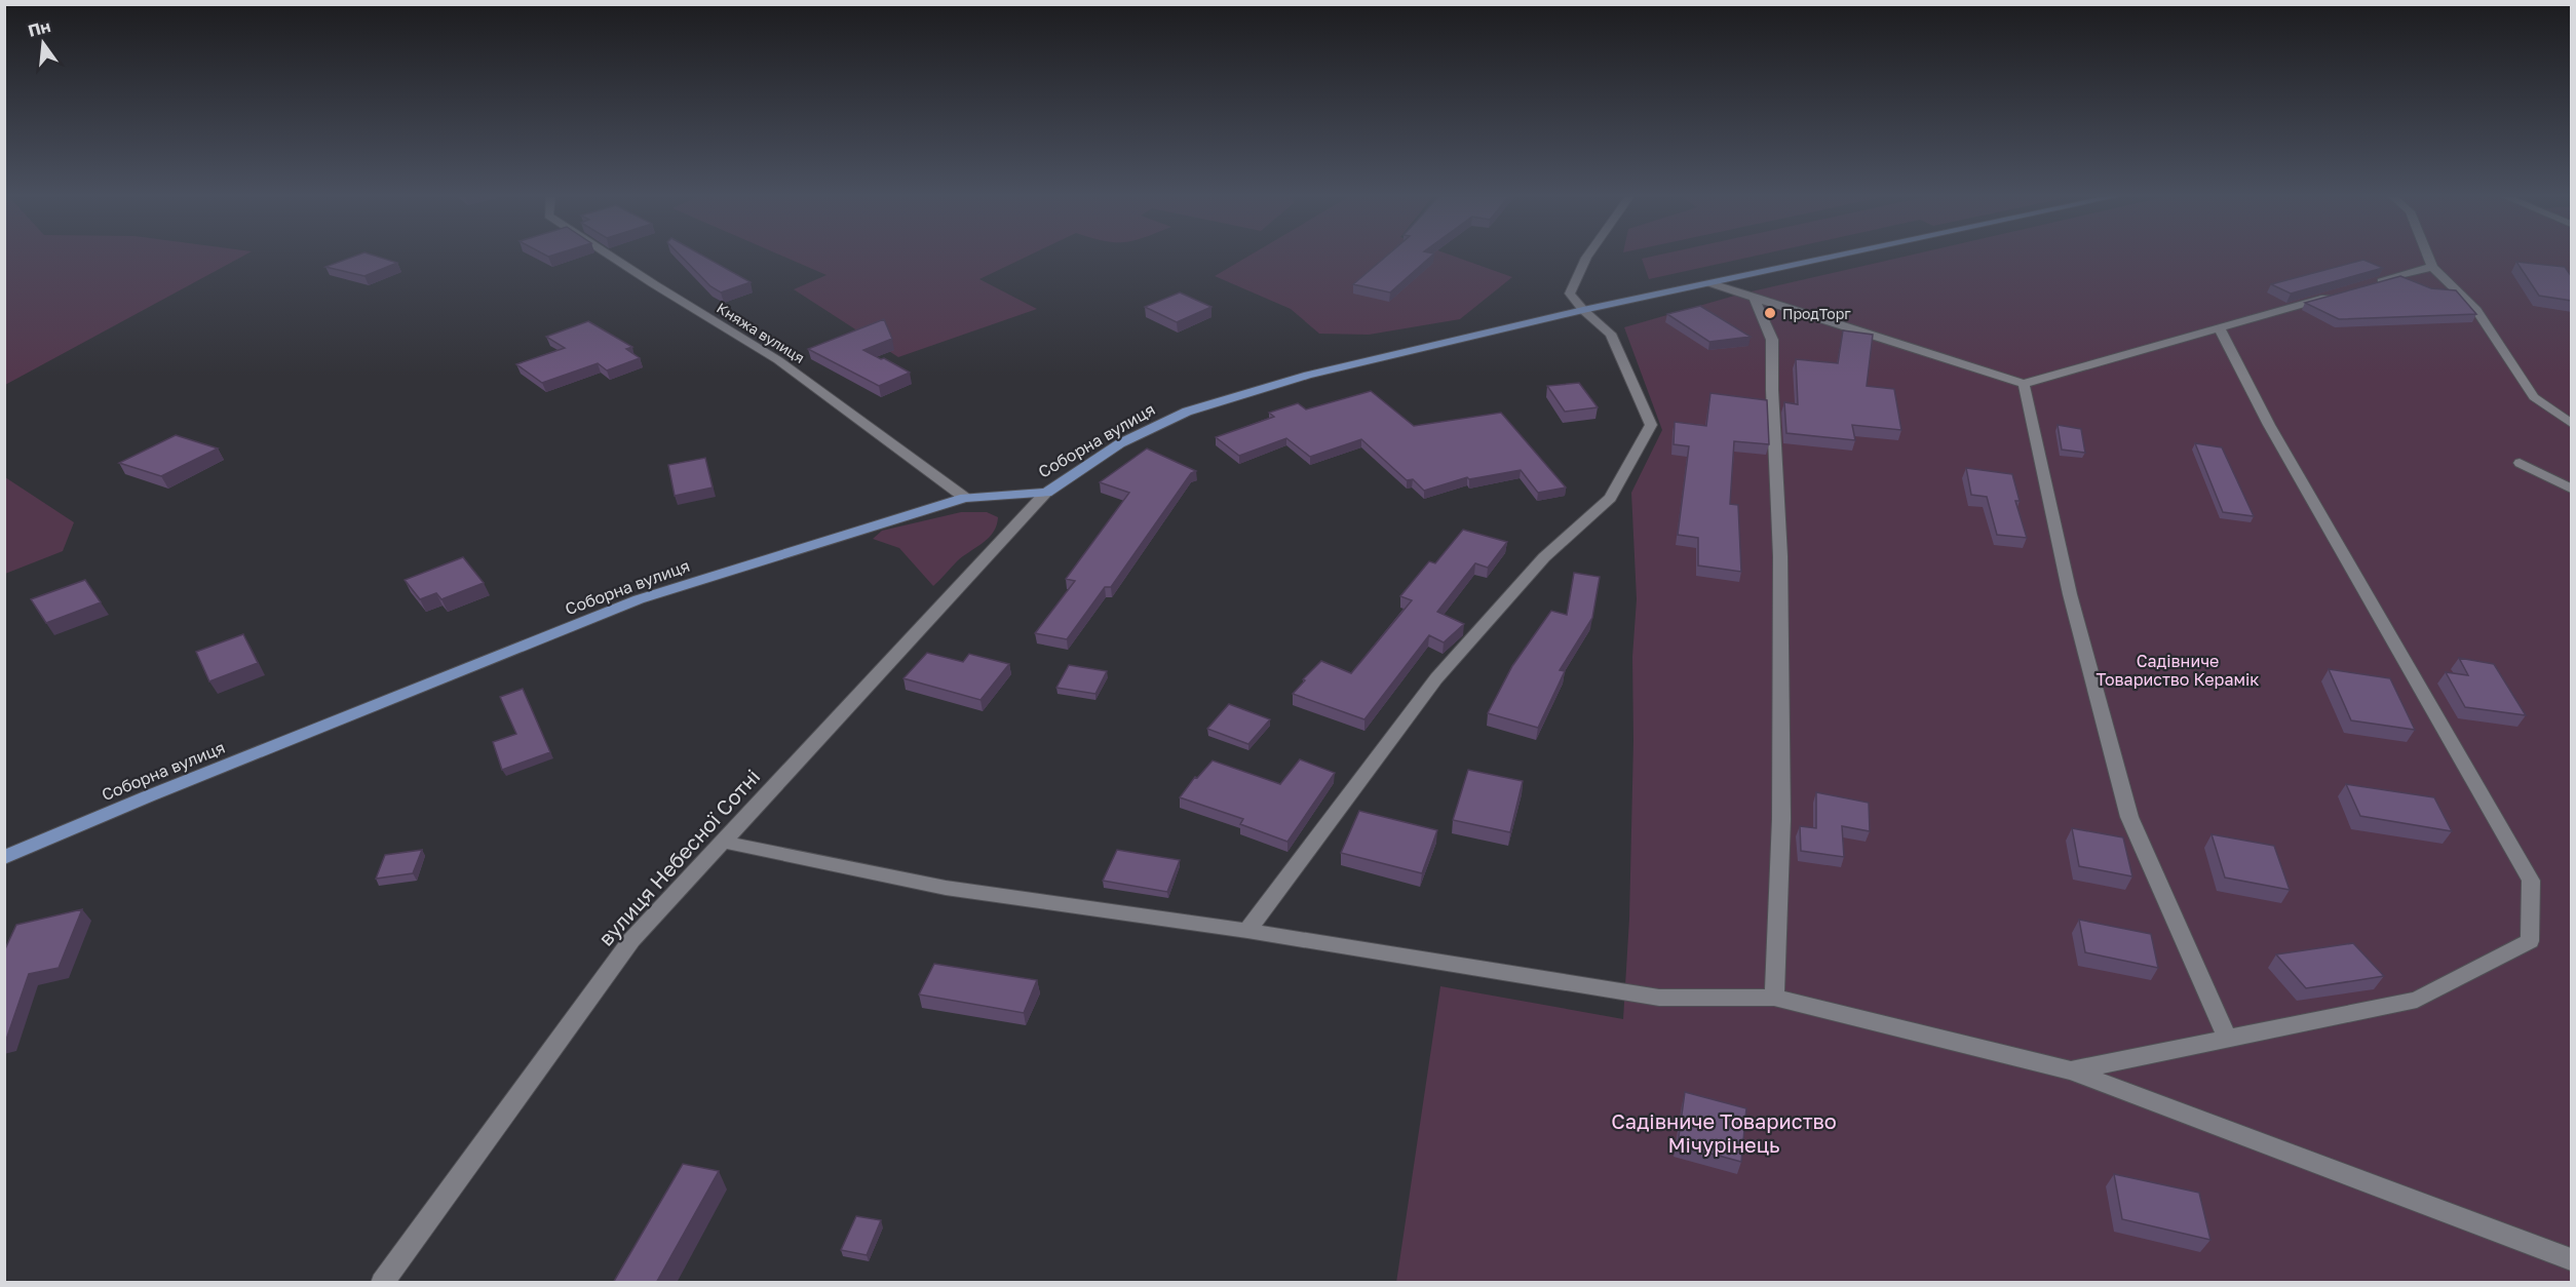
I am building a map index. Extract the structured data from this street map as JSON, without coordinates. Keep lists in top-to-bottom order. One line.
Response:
{"streets":{"main road":["Соборна вулиця"],"street":["Княжа вулиця","вулиця Небесної Сотні"]},"crossings":[["Княжа вулиця","Соборна вулиця"],["Соборна вулиця","вулиця Небесної Сотні"]],"parks":["Садівниче Товариство Керамік","Садівниче Товариство Мічурінець"],"places":["ПродТорг"],"north":"top"}
